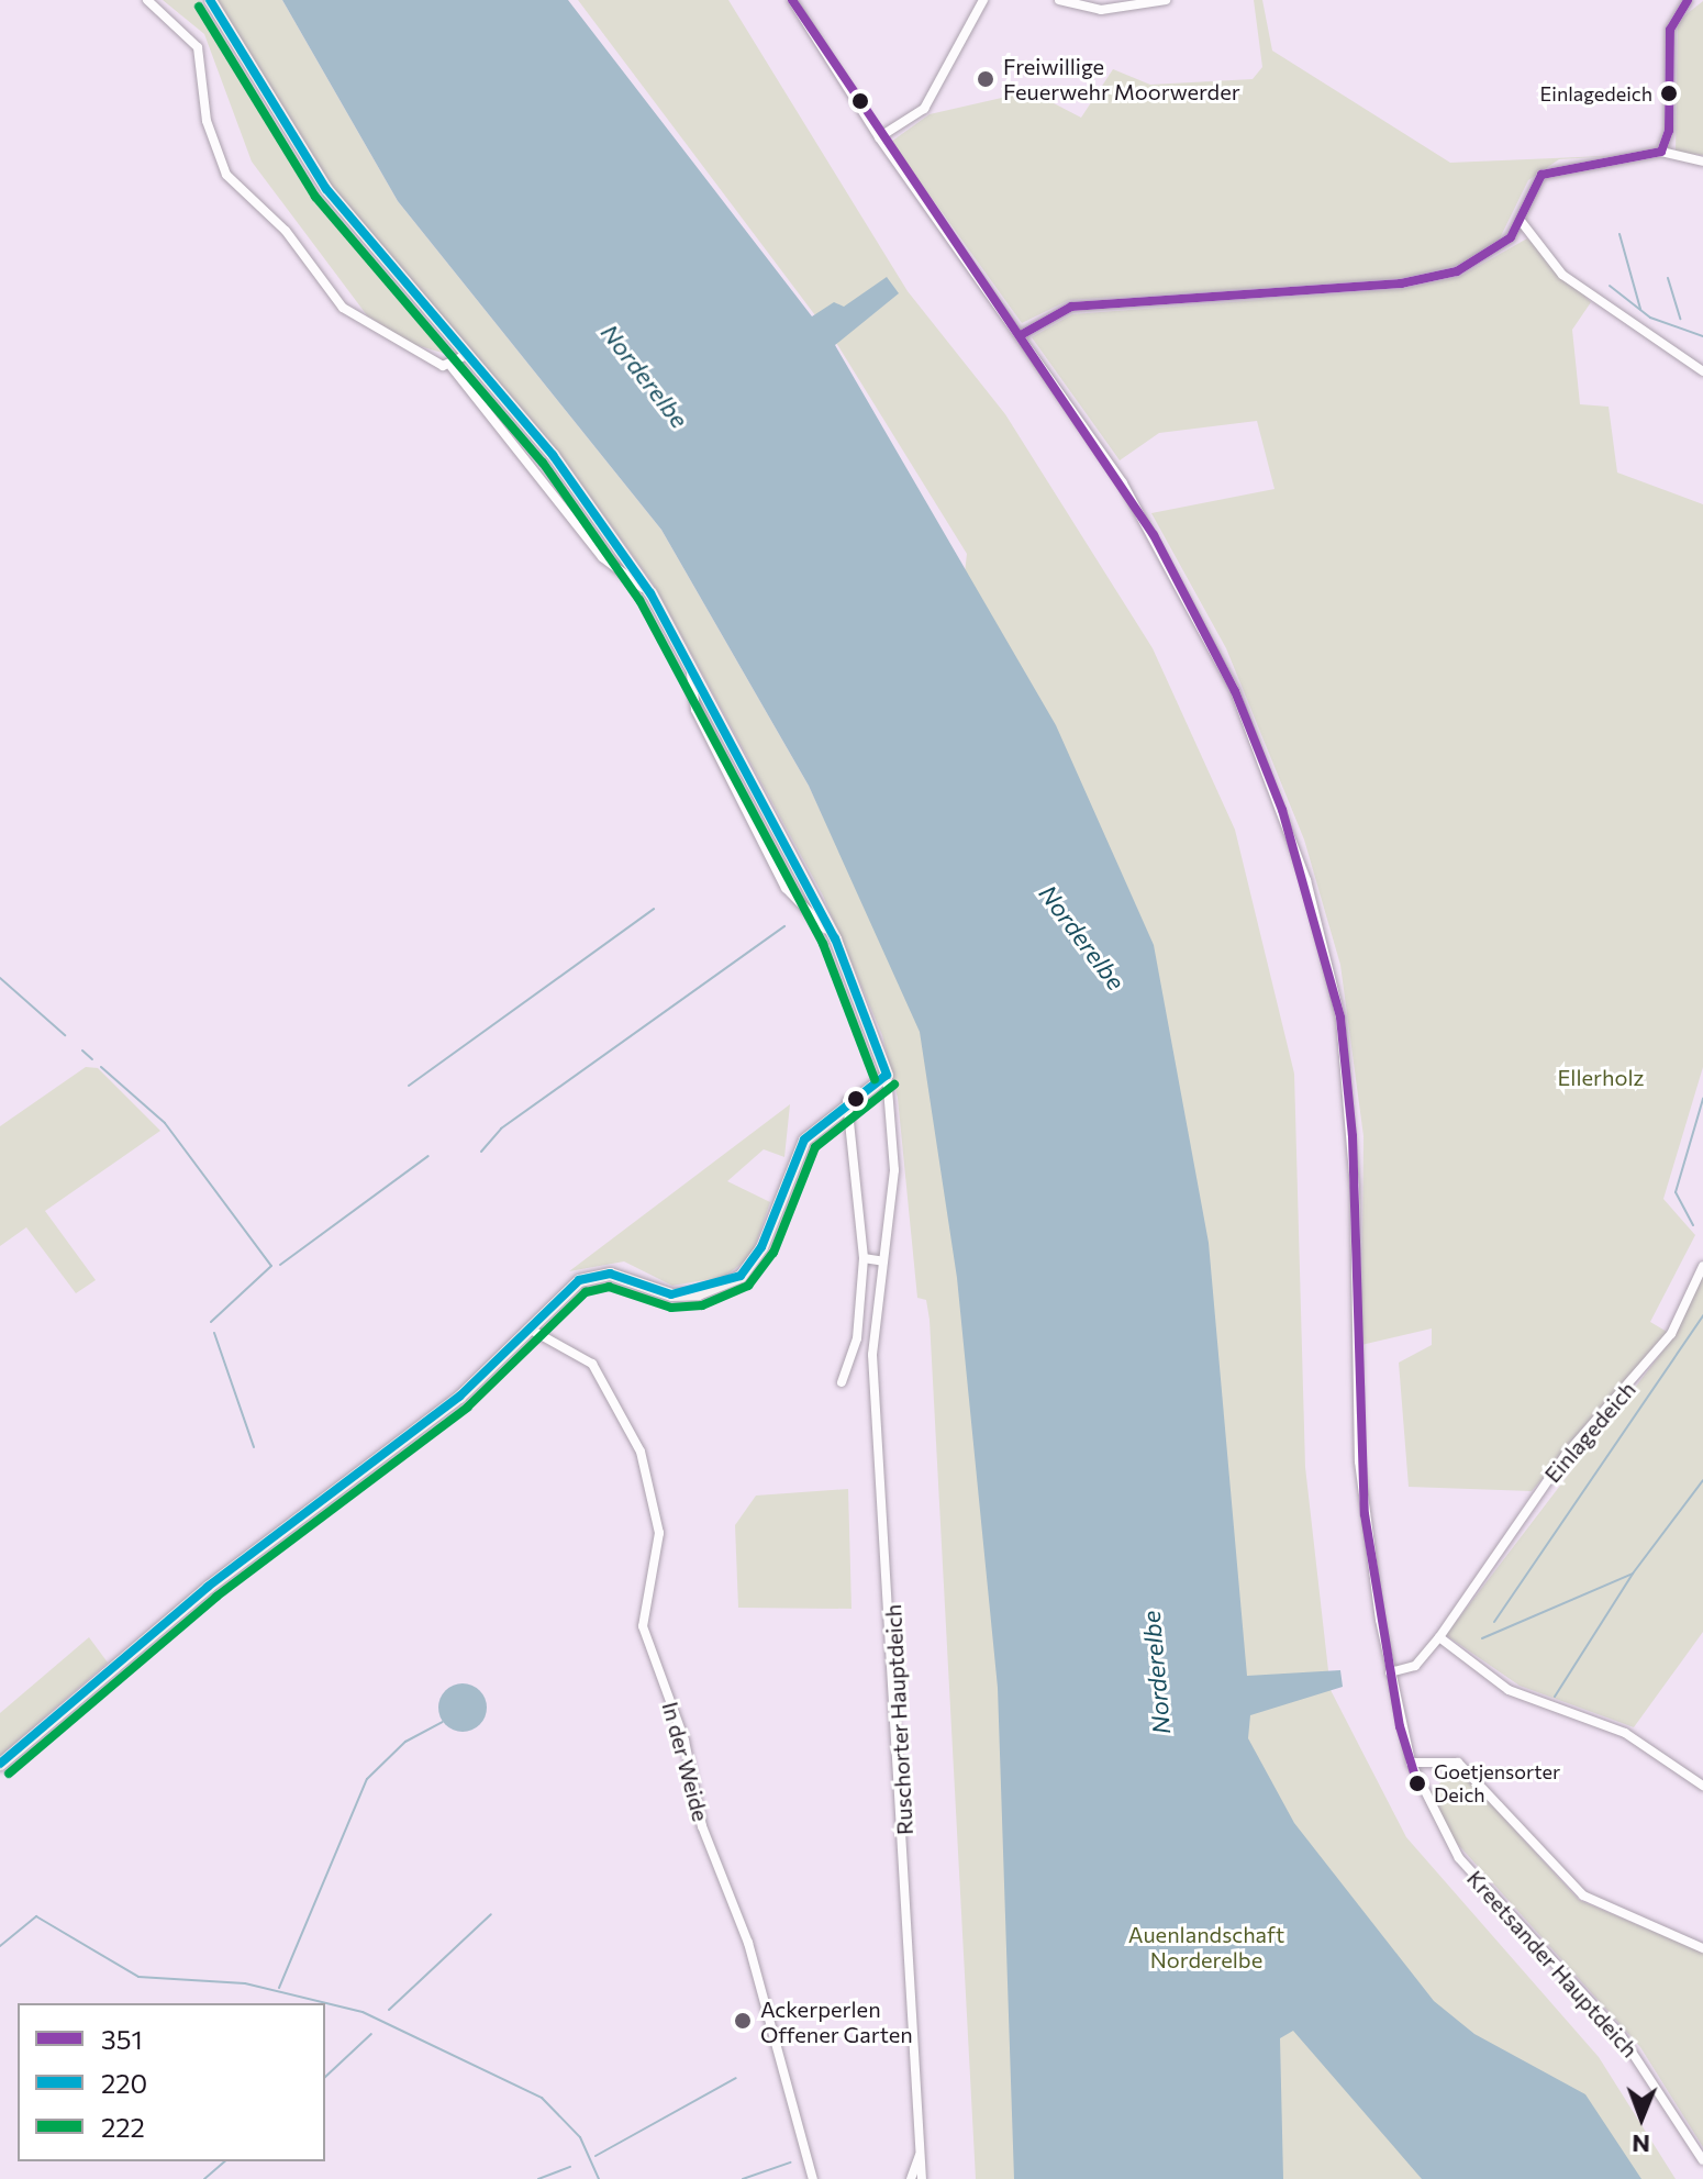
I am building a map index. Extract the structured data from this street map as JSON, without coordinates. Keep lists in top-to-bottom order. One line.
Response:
{"streets":{"street":["Einlagedeich","Ruschorter Hauptdeich","In der Weide","Kreetsander Hauptdeich"]},"crossings":[["Einlagedeich","Kreetsander Hauptdeich"]],"water":["Norderelbe"],"parks":["Ellerholz","Auenlandschaft Norderelbe"],"places":["Freiwillige Feuerwehr Moorwerder","Einlagedeich","Goetjensorter Deich","Ackerperlen Offener Garten"],"lines":["transit line 351","transit line 220","transit line 222"],"legend":["351","220","222"],"north":"bottom"}
